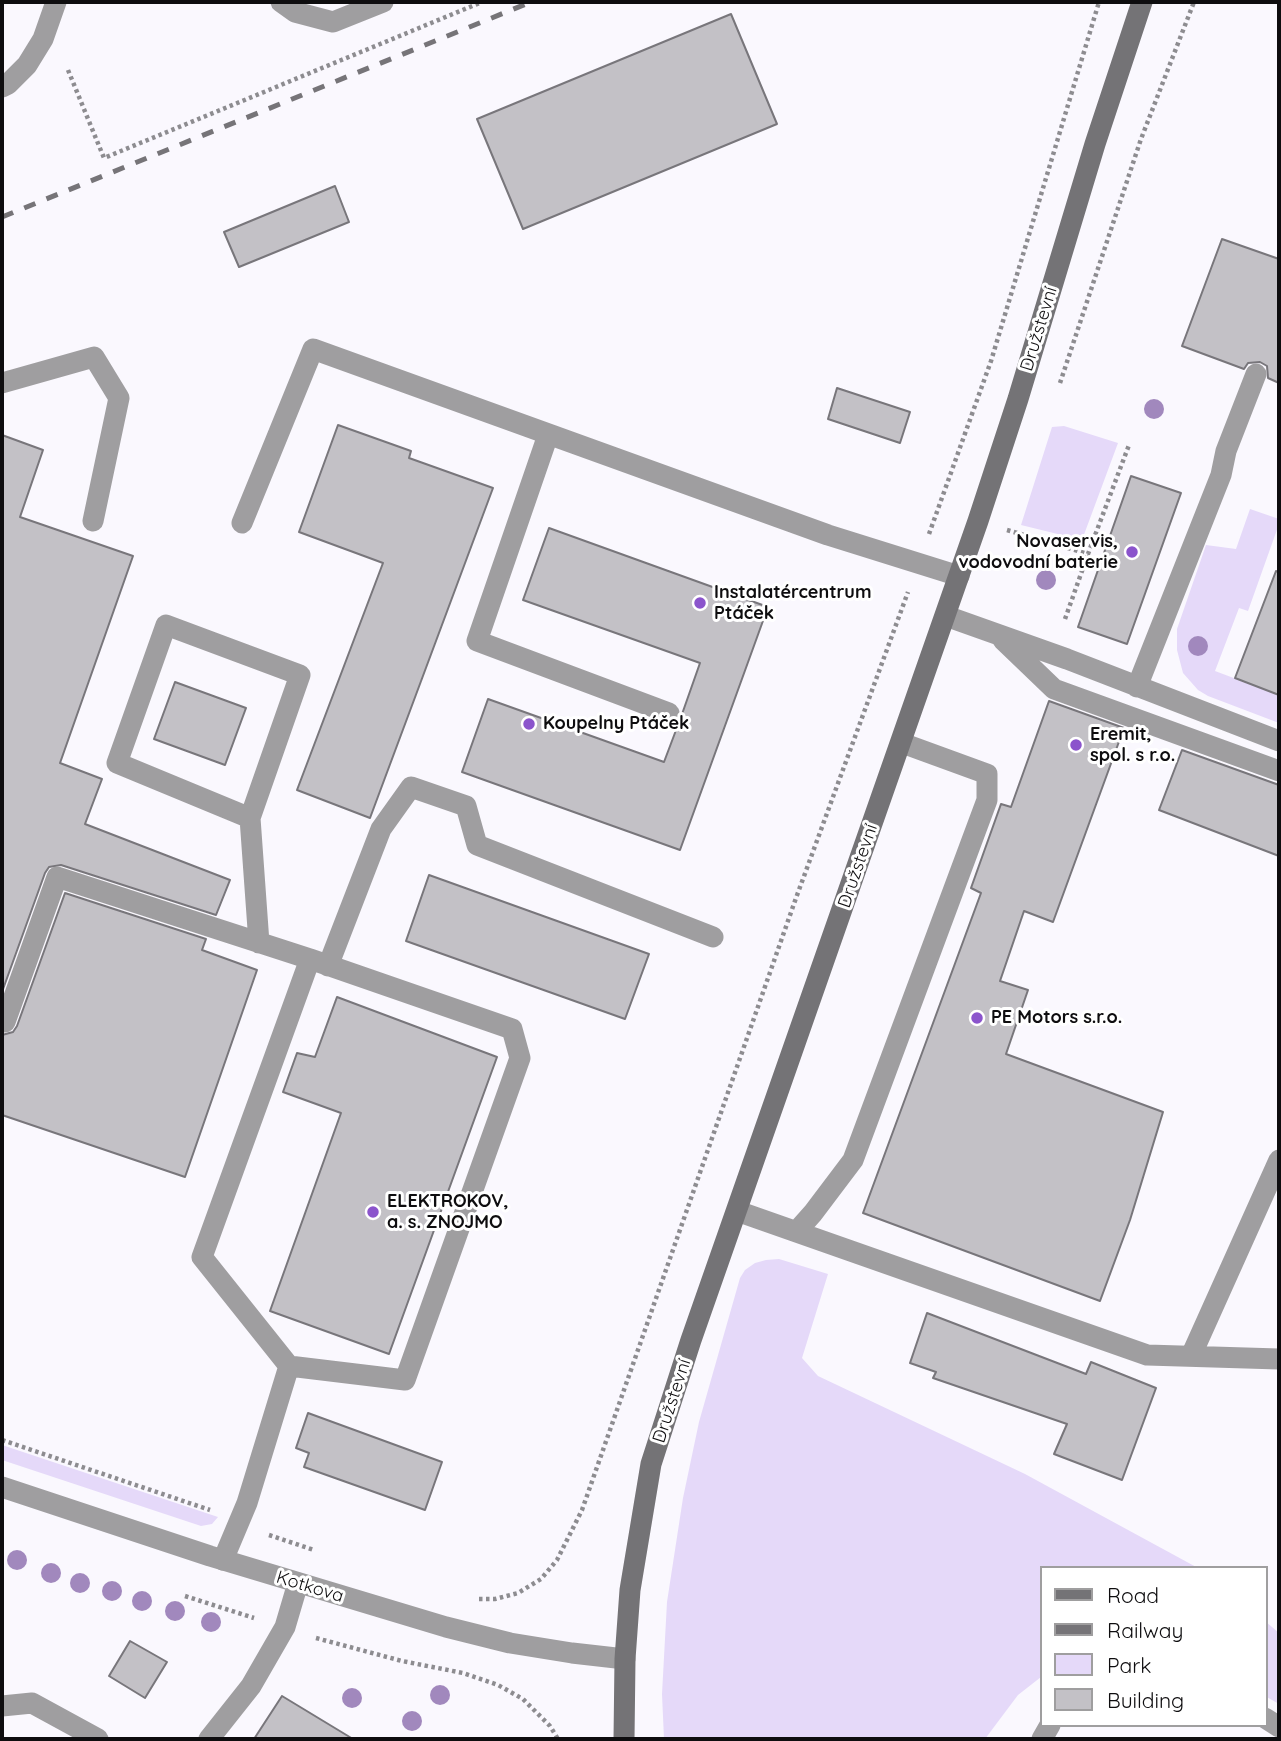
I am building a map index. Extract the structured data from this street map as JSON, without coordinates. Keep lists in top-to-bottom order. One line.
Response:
{"streets":{"main road":["Družstevní"],"street":["Kotkova"]},"crossings":[["Družstevní","Kotkova"]],"places":["Novaservis, vodovodní baterie","Instalatércentrum Ptáček","Koupelny Ptáček","Eremit, spol. s r.o.","PE Motors s.r.o.","ELEKTROKOV, a. s. ZNOJMO"],"legend":["Road","Railway","Park","Building"]}
